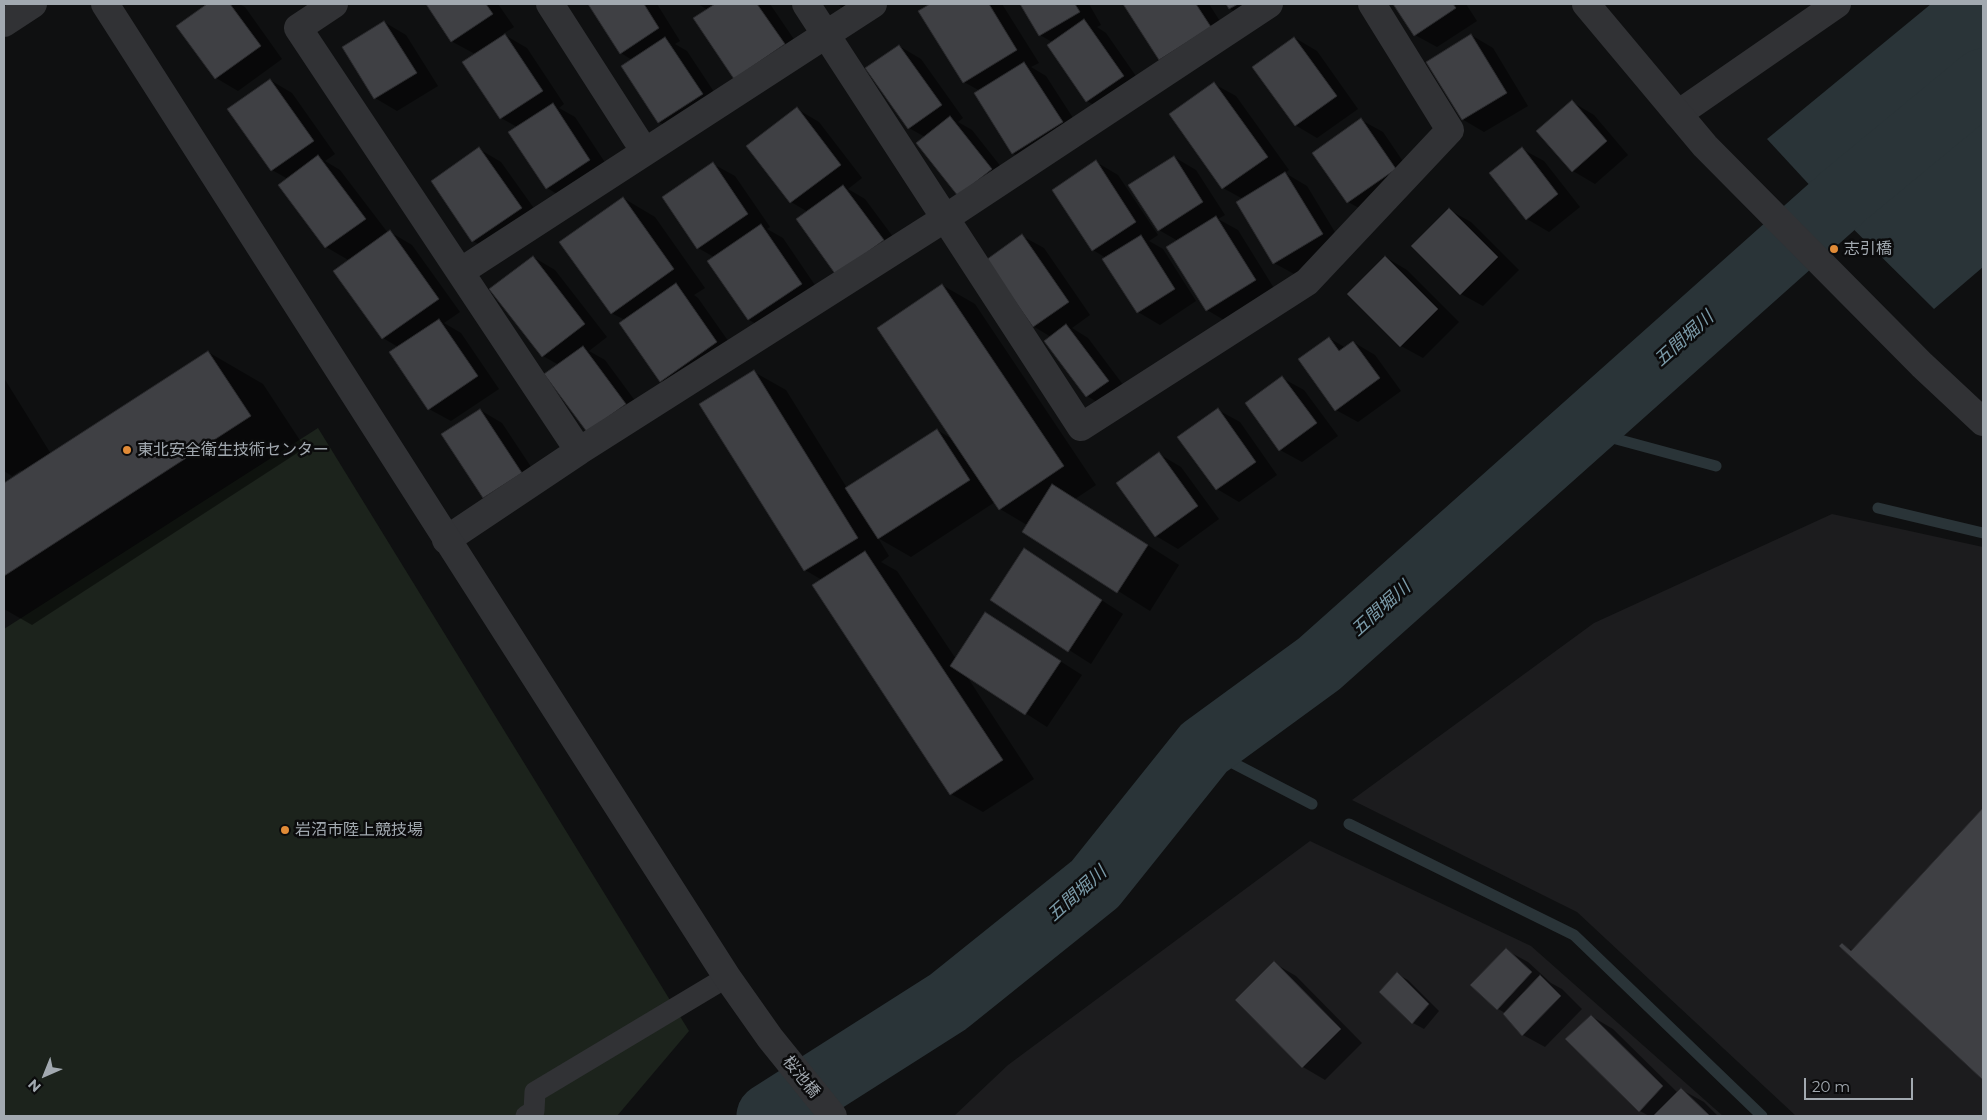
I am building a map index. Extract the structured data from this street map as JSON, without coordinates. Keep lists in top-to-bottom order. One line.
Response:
{"streets":{"street":["桜池橋"]},"water":["五間堀川"],"places":["志引橋","東北安全衛生技術センター","岩沼市陸上競技場"],"scale_bar":"20 m","north":"bottom left"}
